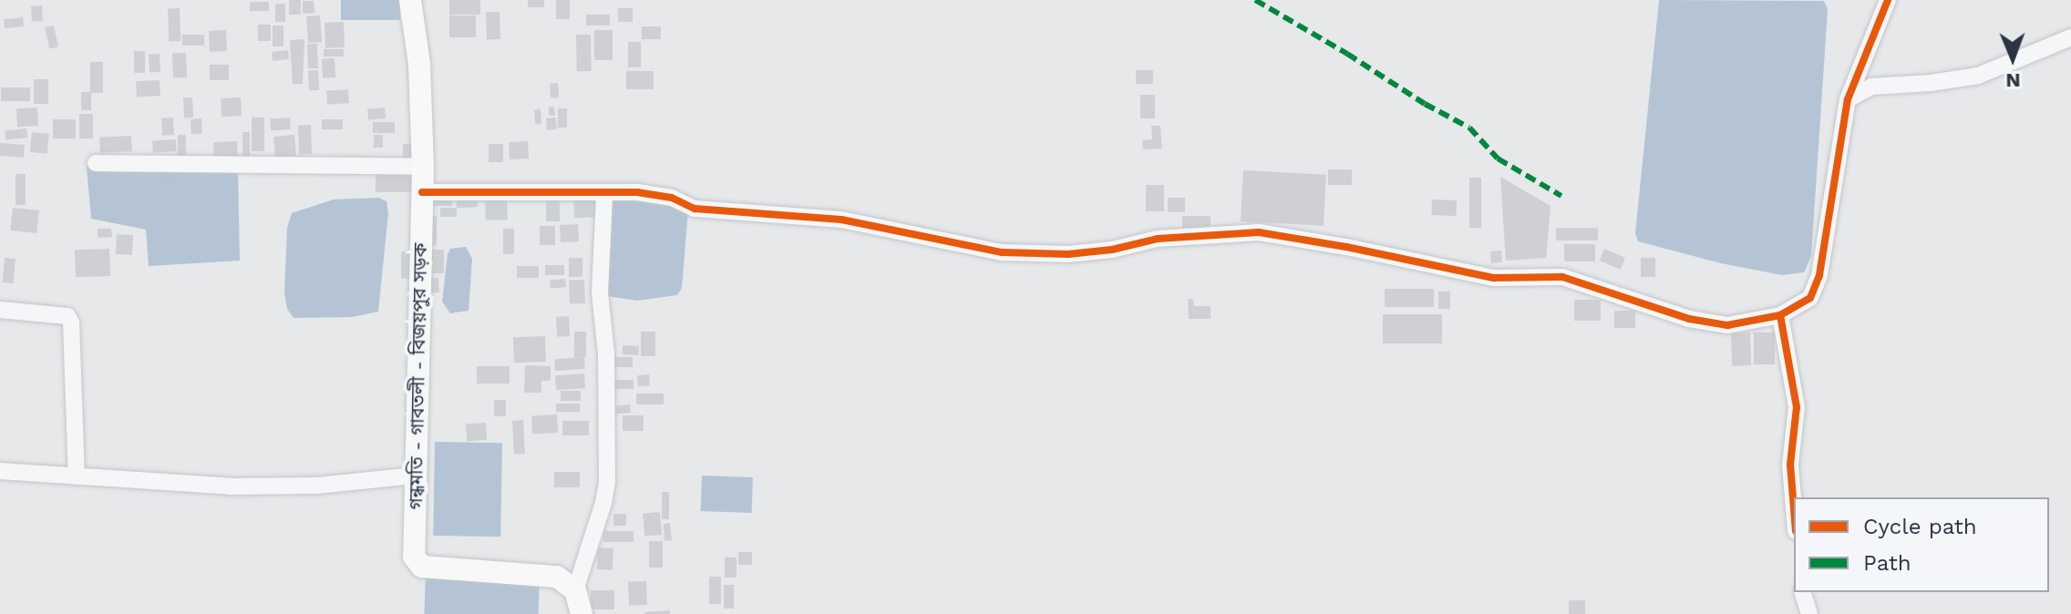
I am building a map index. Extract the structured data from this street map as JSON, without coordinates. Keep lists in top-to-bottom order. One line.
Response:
{"streets":{"main road":["গন্ধমতি - গাবতলী - বিজয়পুর সড়ক"]},"legend":["Cycle path","Path"],"north":"bottom"}
